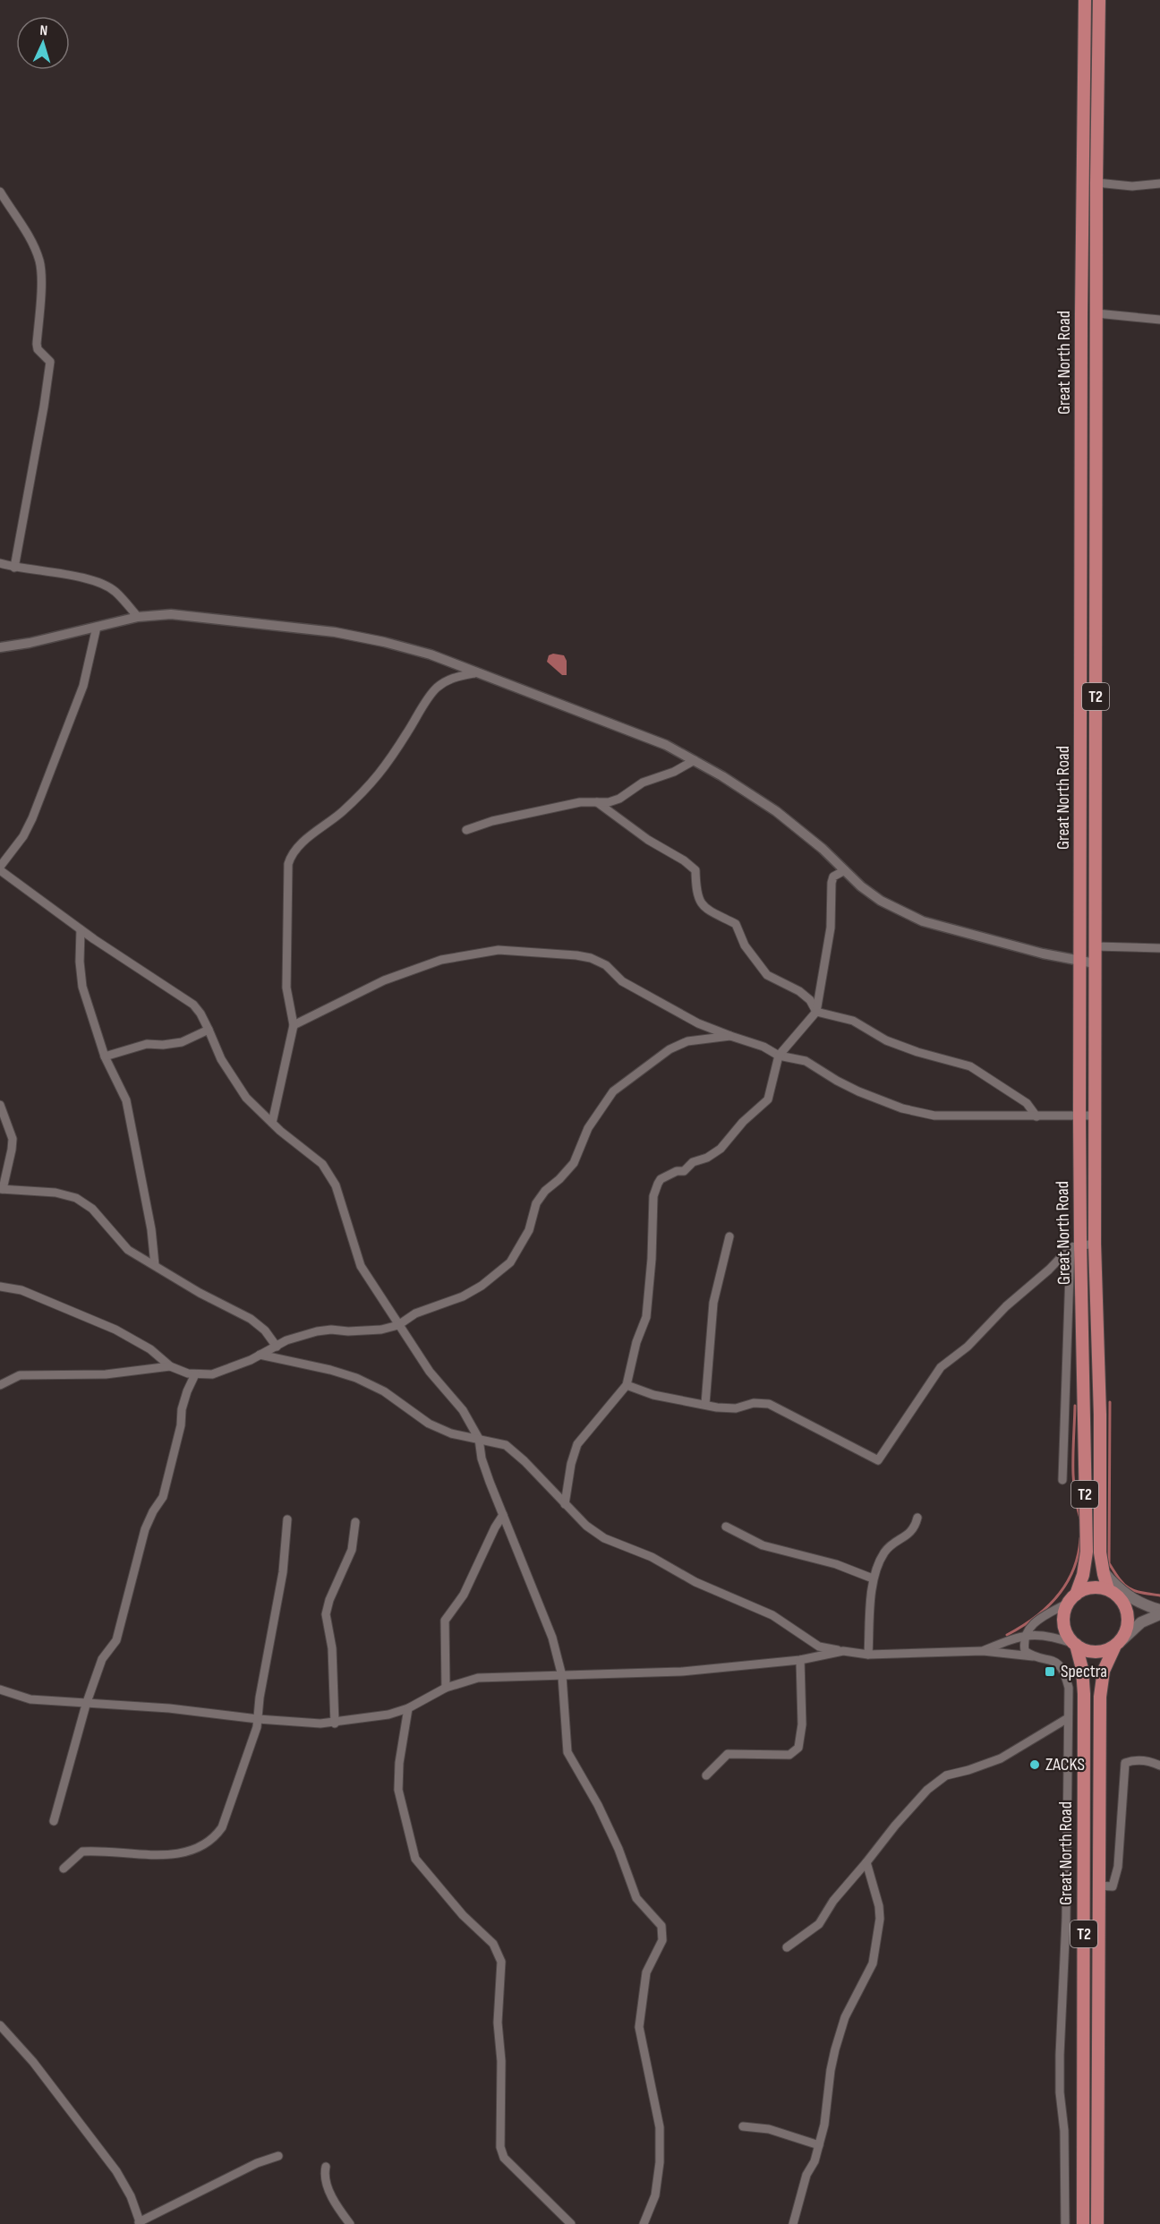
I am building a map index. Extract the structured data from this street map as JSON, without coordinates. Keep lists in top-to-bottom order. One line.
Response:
{"streets":{"main road":["Great North Road","T2"]},"places":{"transit":["Spectra"],"other":["ZACKS"]},"north":"top"}
